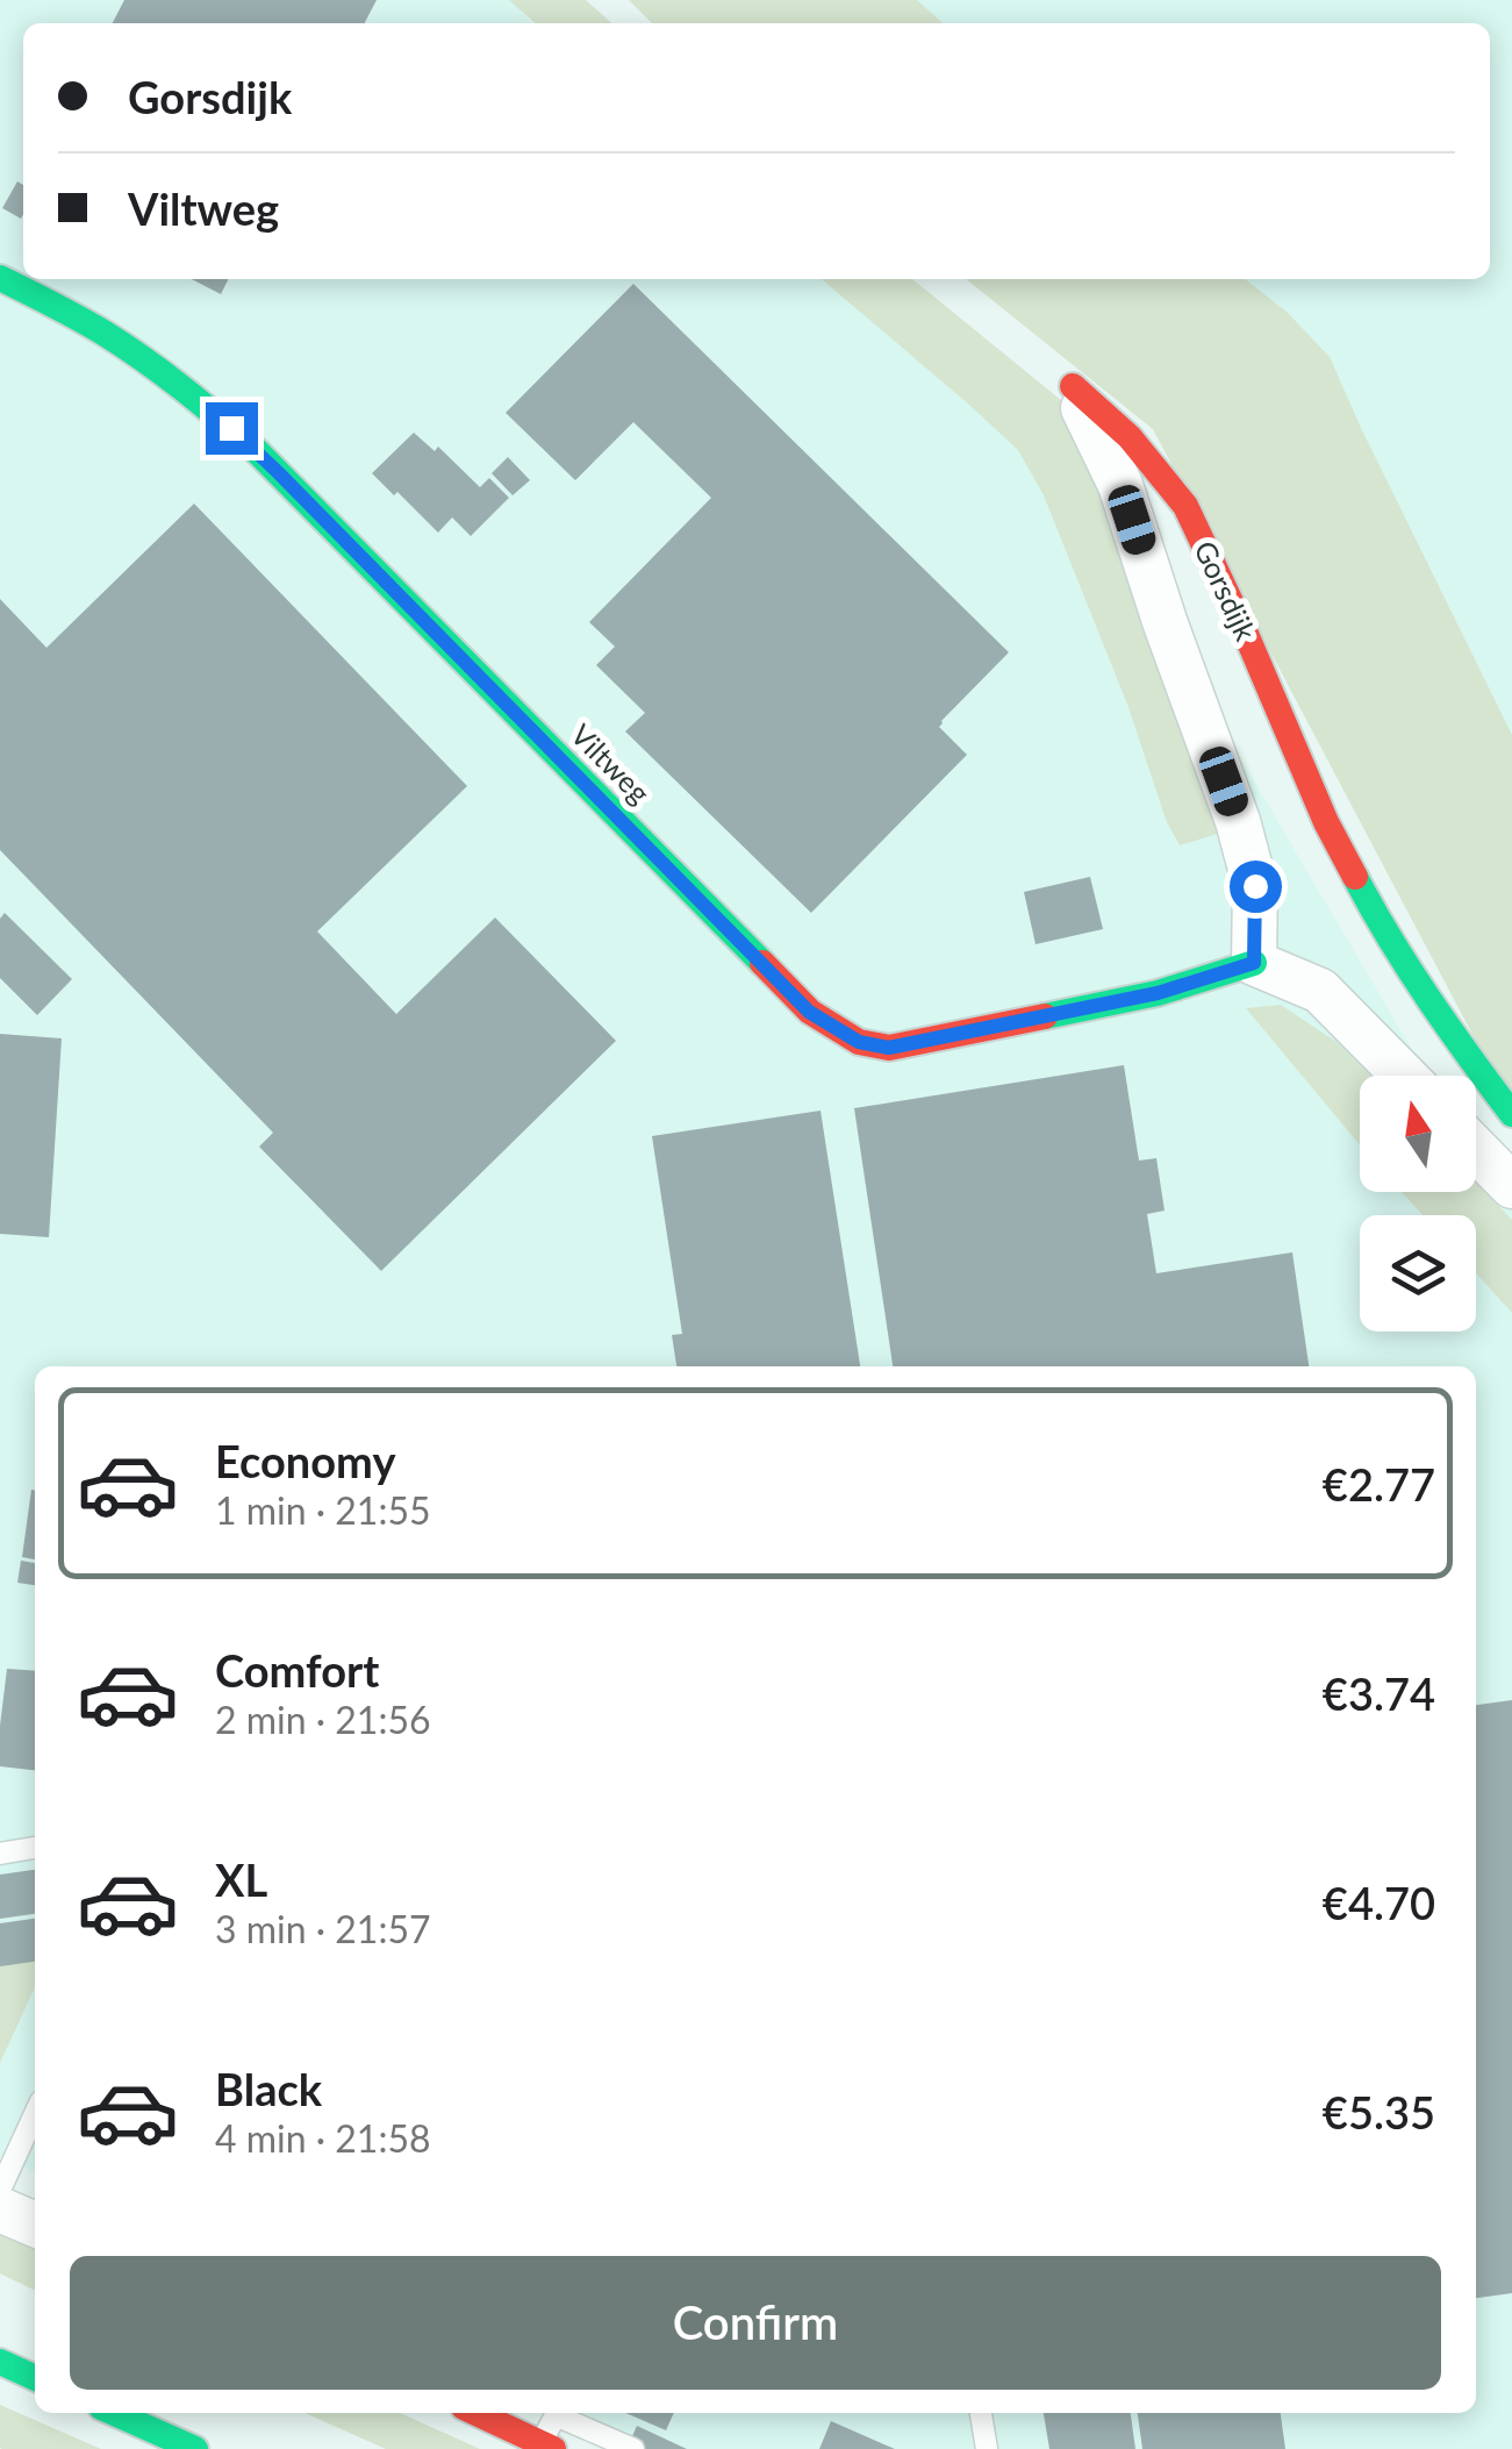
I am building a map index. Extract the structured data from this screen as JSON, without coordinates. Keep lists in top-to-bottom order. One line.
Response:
{"streets":{"street":["Gorsdijk","Viltweg"]},"crossings":[["Gorsdijk","Viltweg"]],"north":"top","page":{"banner":["Gorsdijk","Viltweg"],"list":[{"name":"Economy","note":"1 min · 21:55","value":"€2.77"},{"name":"Comfort","note":"2 min · 21:56","value":"€3.74"},{"name":"XL","note":"3 min · 21:57","value":"€4.70"},{"name":"Black","note":"4 min · 21:58","value":"€5.35"}],"buttons":"Confirm"}}
